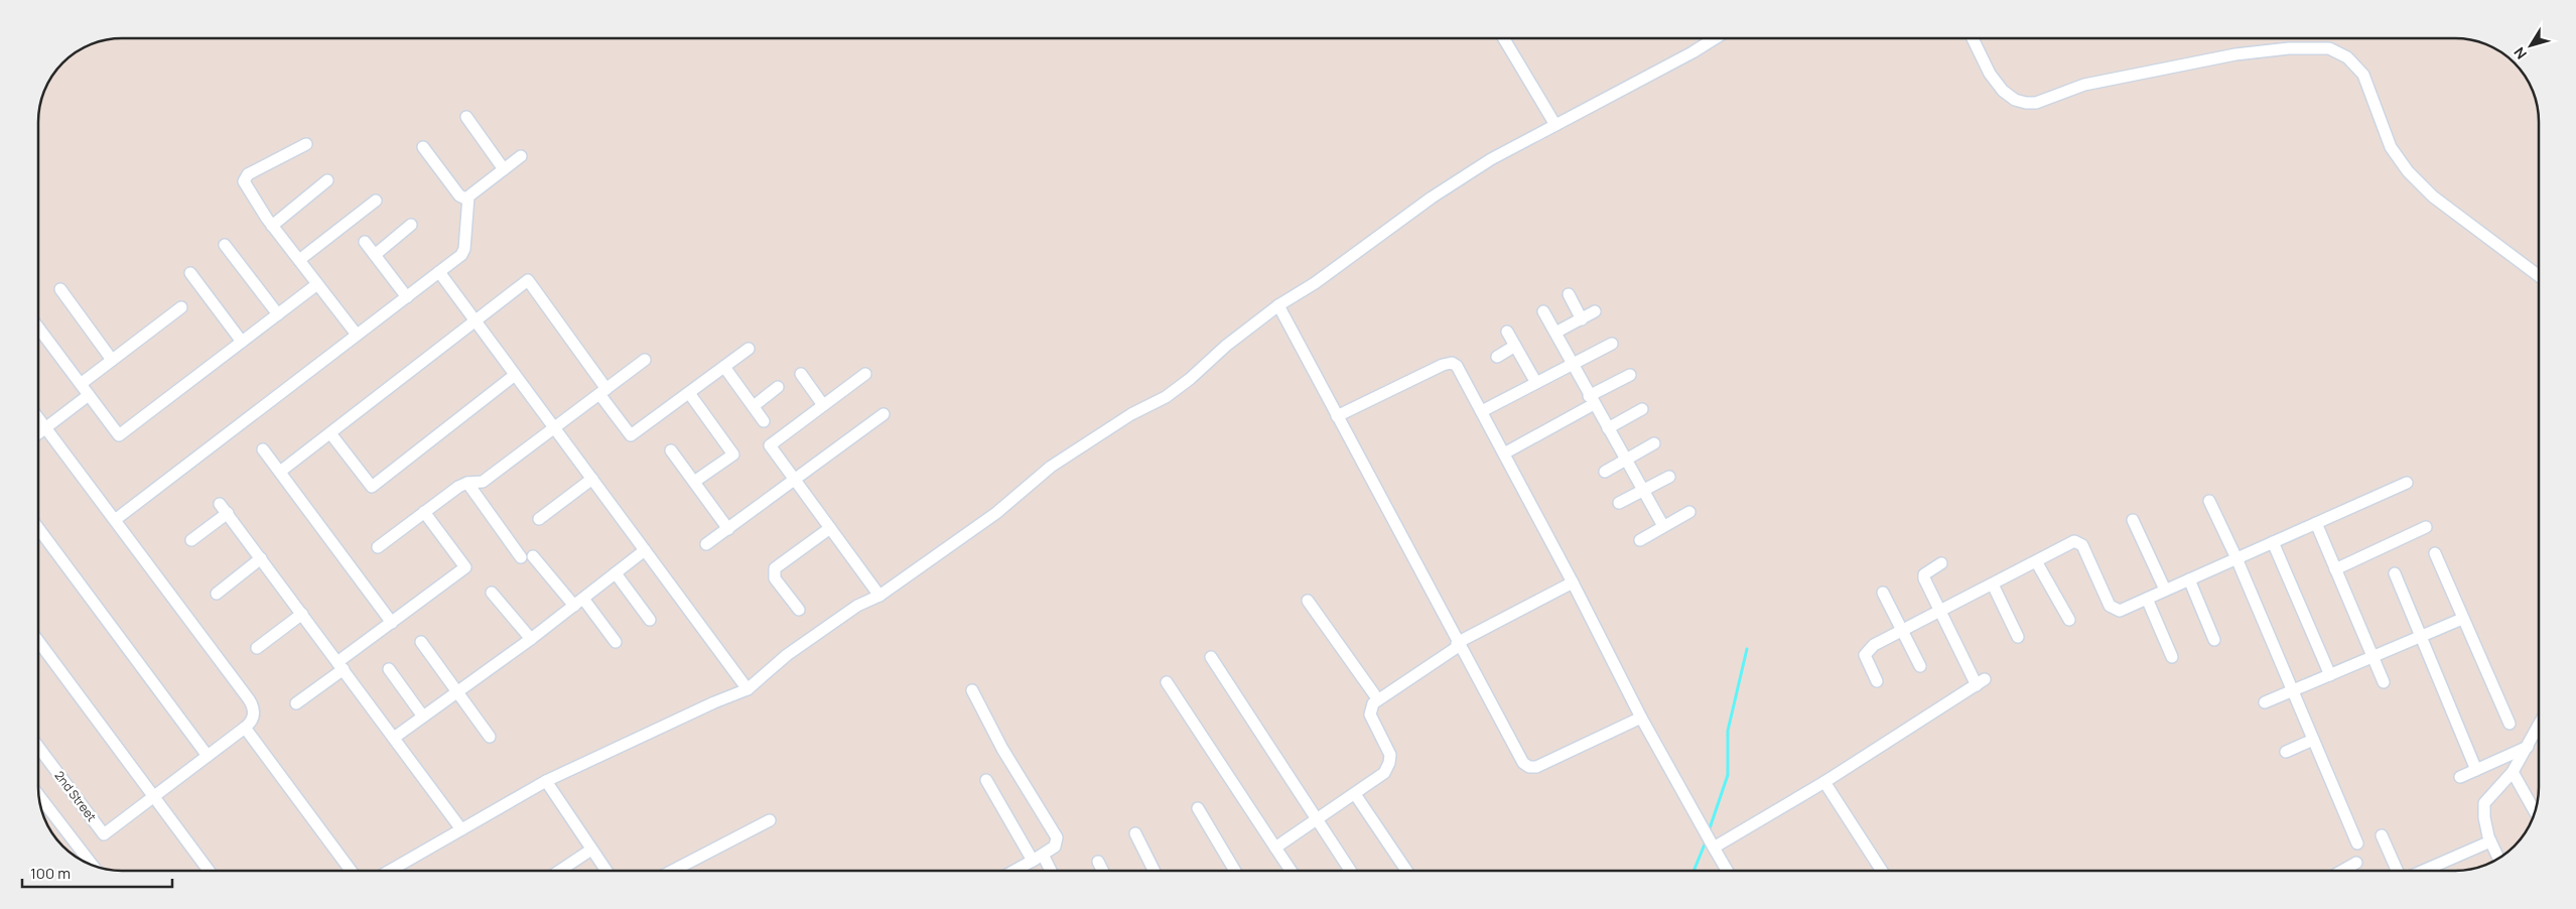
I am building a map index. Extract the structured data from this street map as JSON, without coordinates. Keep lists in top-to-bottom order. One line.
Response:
{"streets":{"street":["2nd Street"]},"scale_bar":"100 m","north":"bottom left"}
